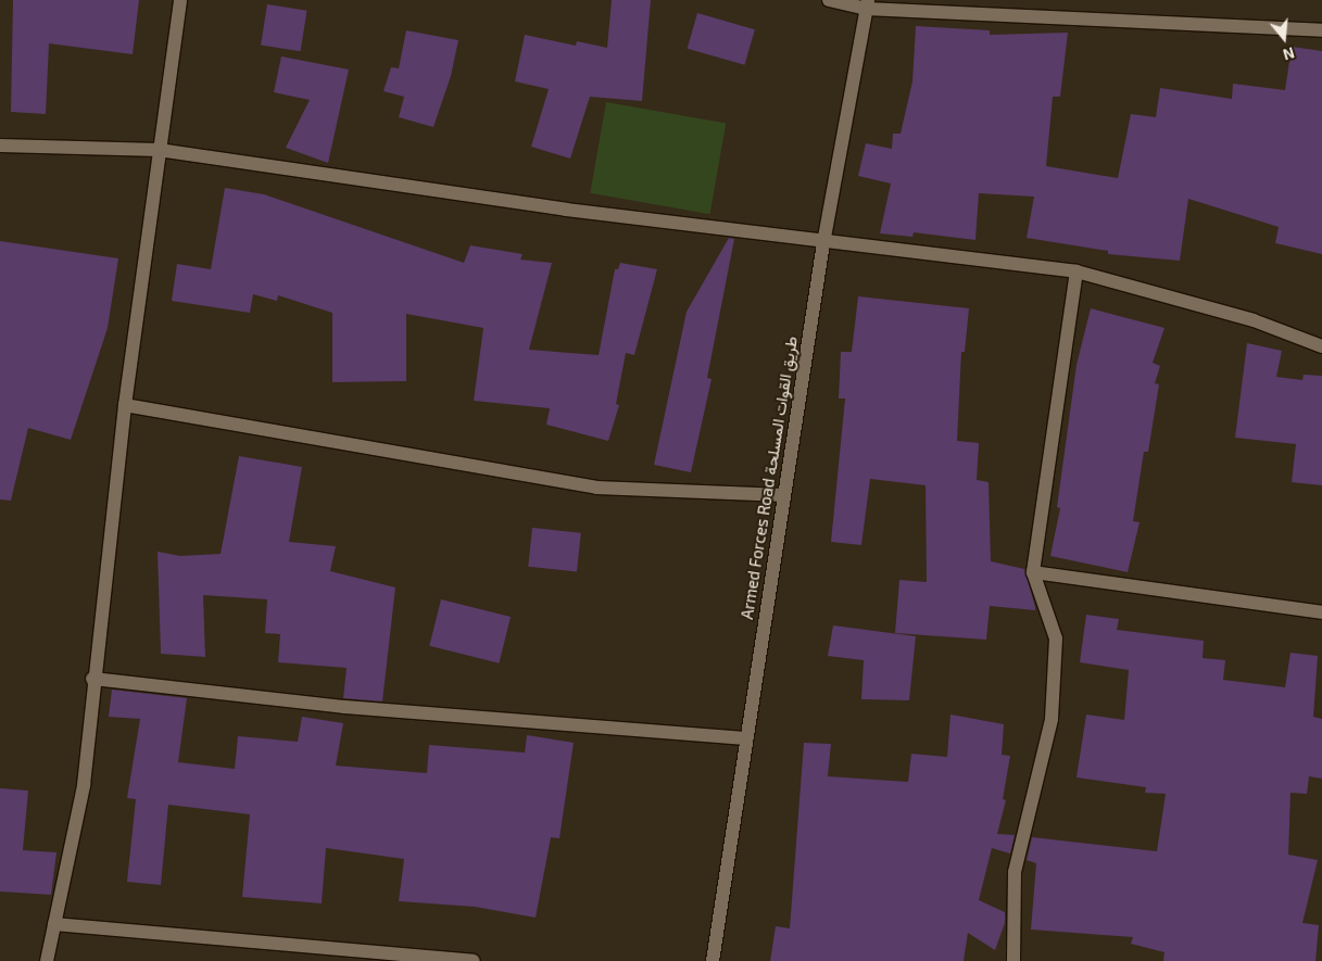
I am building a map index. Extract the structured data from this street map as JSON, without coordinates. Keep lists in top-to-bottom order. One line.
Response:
{"streets":{"street":["Armed Forces Road طريق القوات المسلحة"]},"north":"bottom"}
